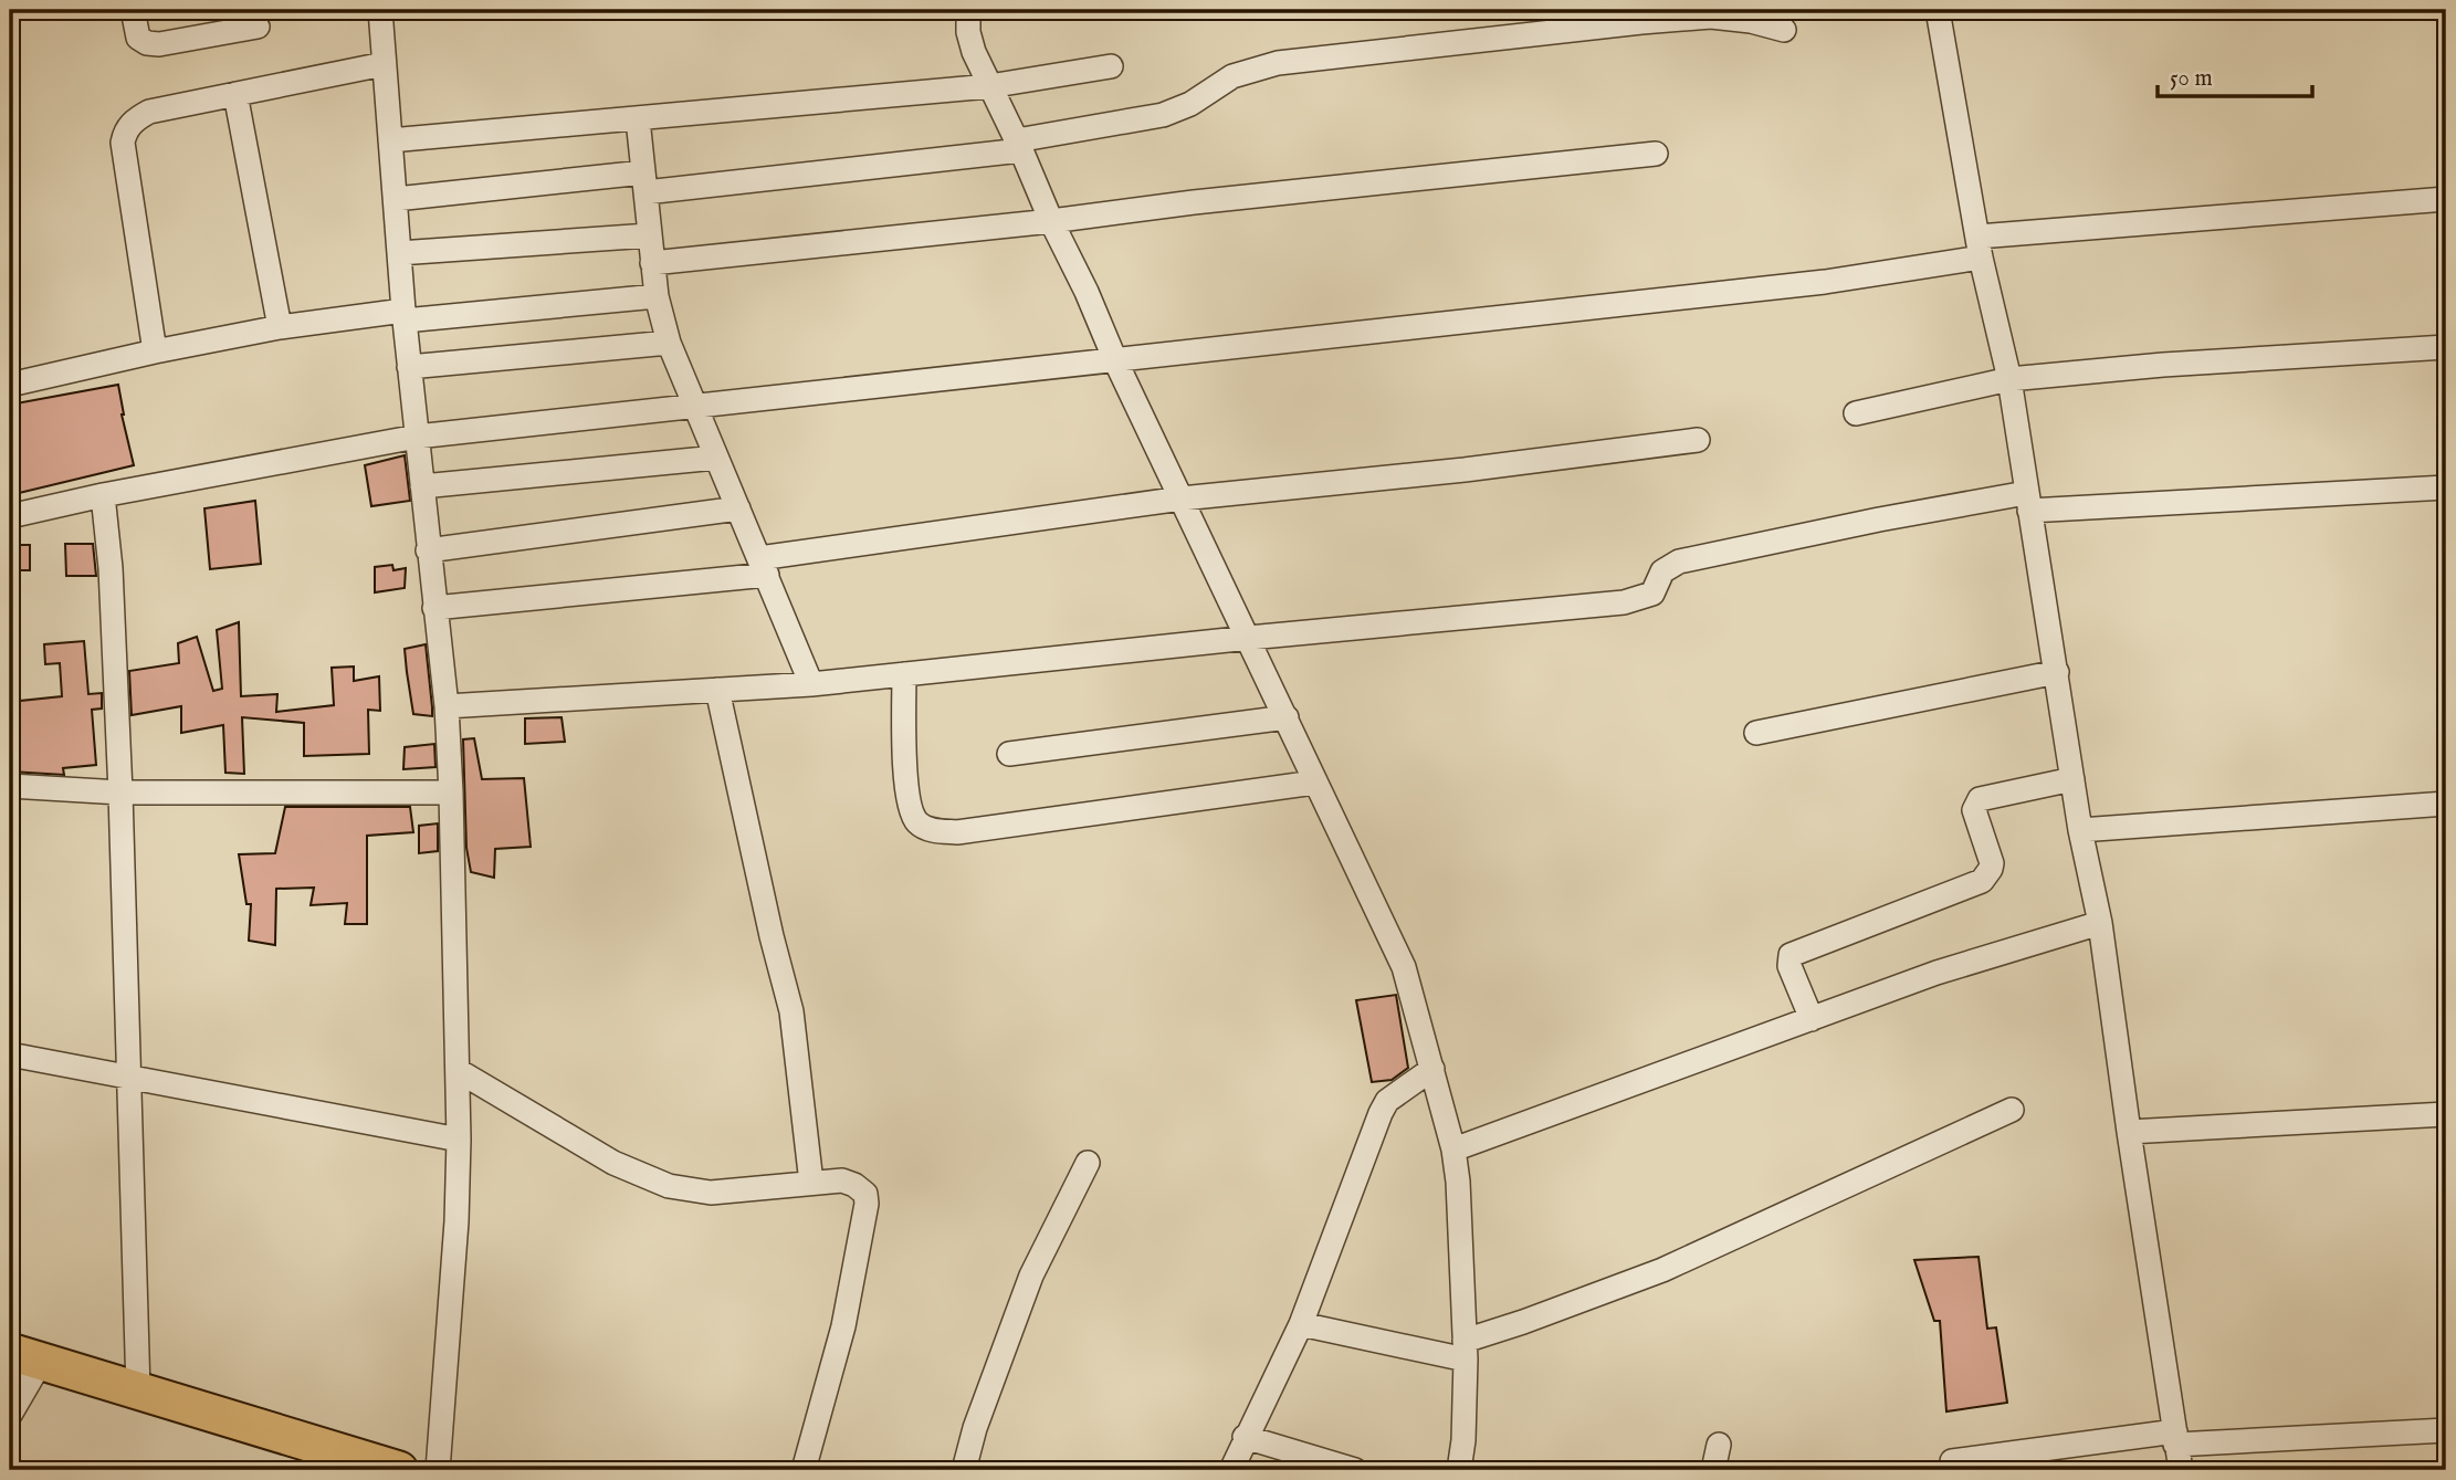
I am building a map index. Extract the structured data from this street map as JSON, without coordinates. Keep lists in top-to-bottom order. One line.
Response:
{"scale_bar":"50 m"}
